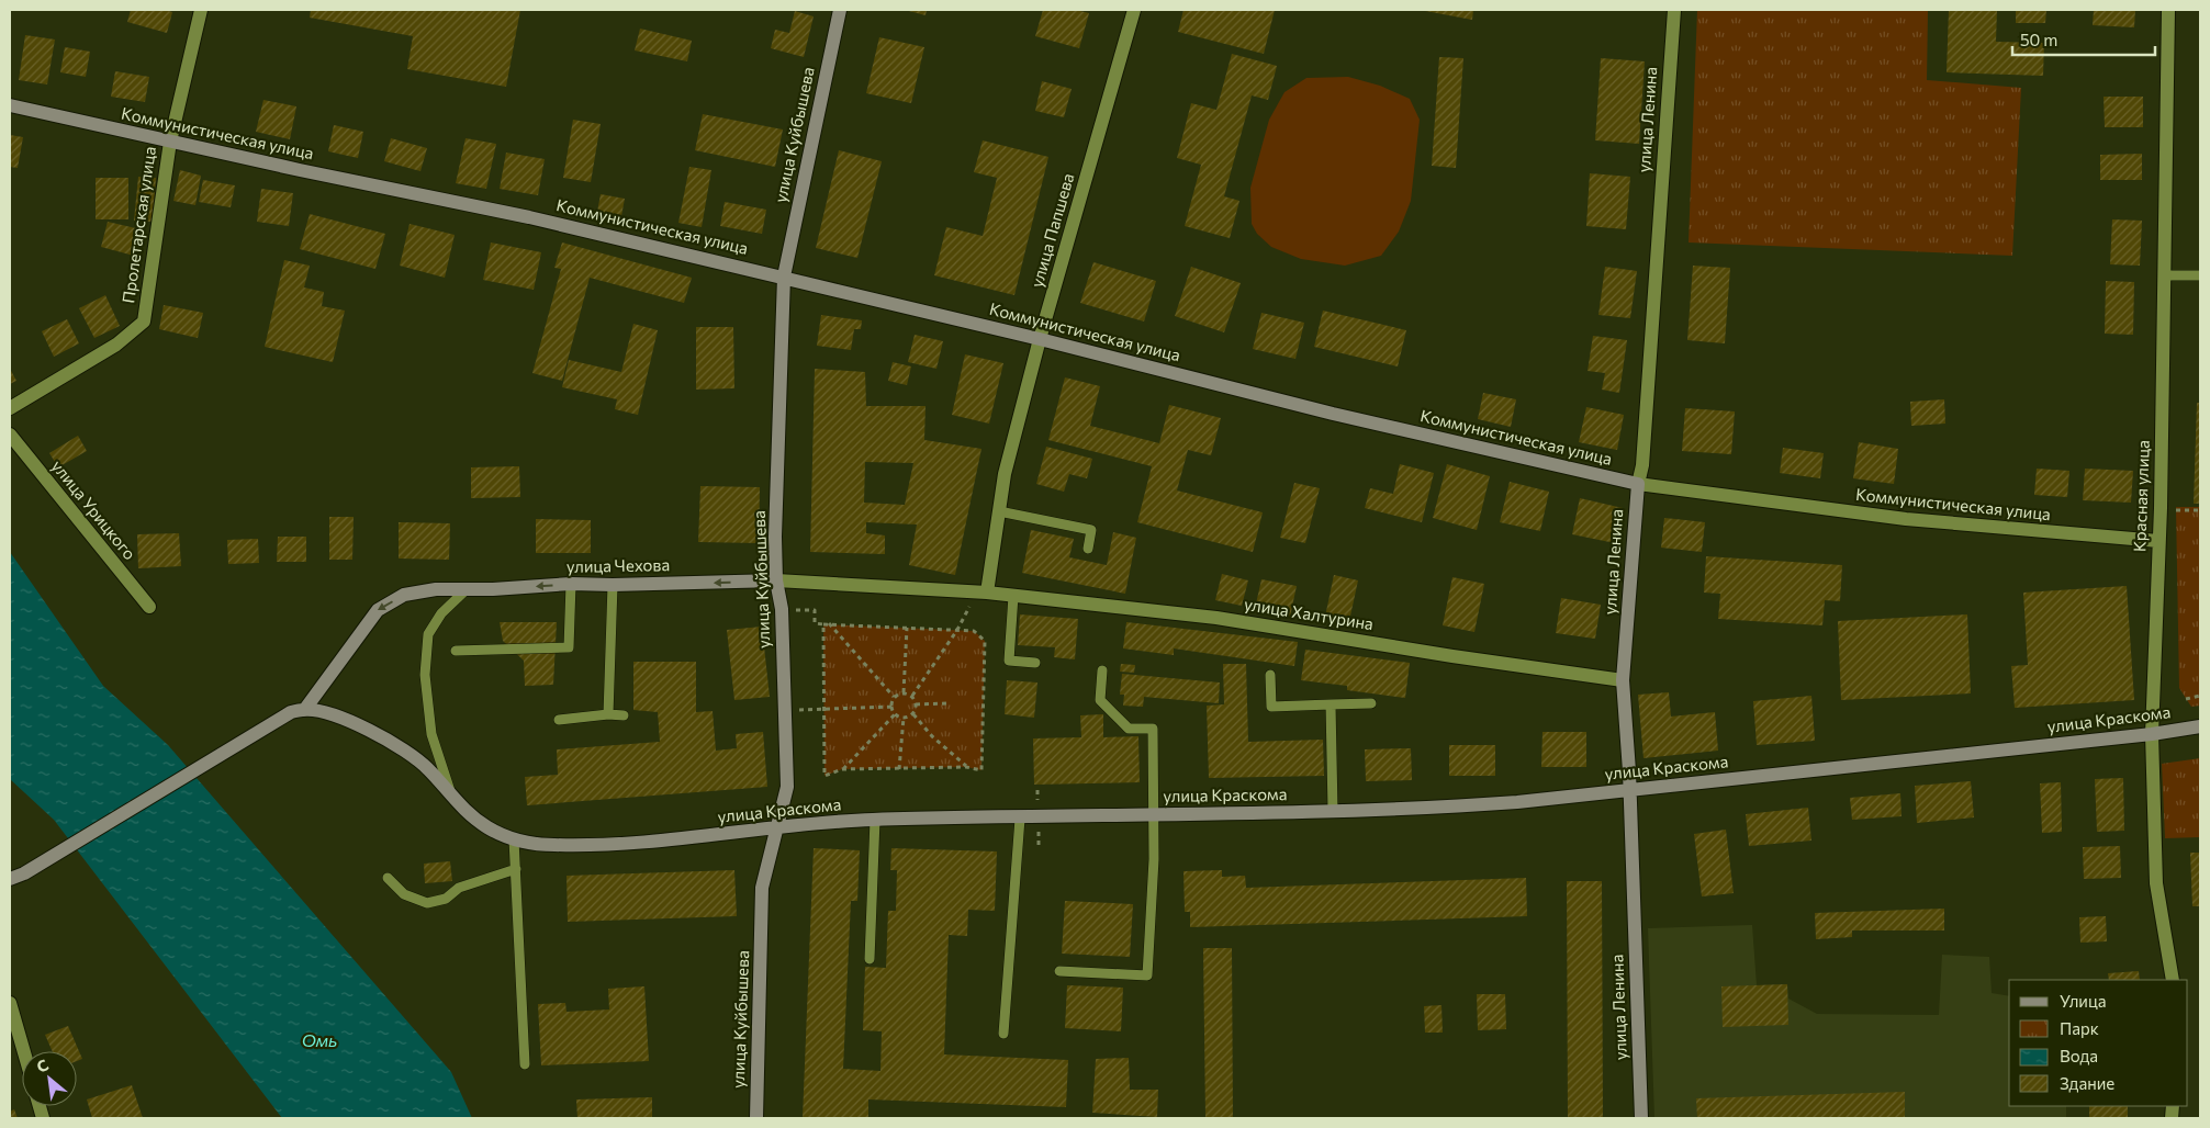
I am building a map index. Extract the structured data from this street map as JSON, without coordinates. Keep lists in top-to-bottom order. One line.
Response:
{"streets":{"street":["улица Ленина","Коммунистическая улица","улица Куйбышева","Пролетарская улица","улица Папшева","Красная улица","улица Урицкого","улица Чехова","улица Халтурина","улица Краскома"]},"crossings":[["улица Ленина","Коммунистическая улица"],["улица Ленина","улица Халтурина"],["улица Ленина","улица Краскома"],["Коммунистическая улица","улица Куйбышева"],["Коммунистическая улица","Пролетарская улица"],["Коммунистическая улица","улица Папшева"],["Коммунистическая улица","Красная улица"],["улица Куйбышева","улица Чехова"],["улица Куйбышева","улица Краскома"],["улица Папшева","улица Чехова"],["улица Папшева","улица Халтурина"],["Красная улица","улица Краскома"],["улица Чехова","улица Халтурина"],["улица Чехова","улица Краскома"]],"one_way":["улица Чехова"],"water":["Омь"],"legend":["Улица","Парк","Вода","Здание"],"scale_bar":"50 m","north":"top left"}
